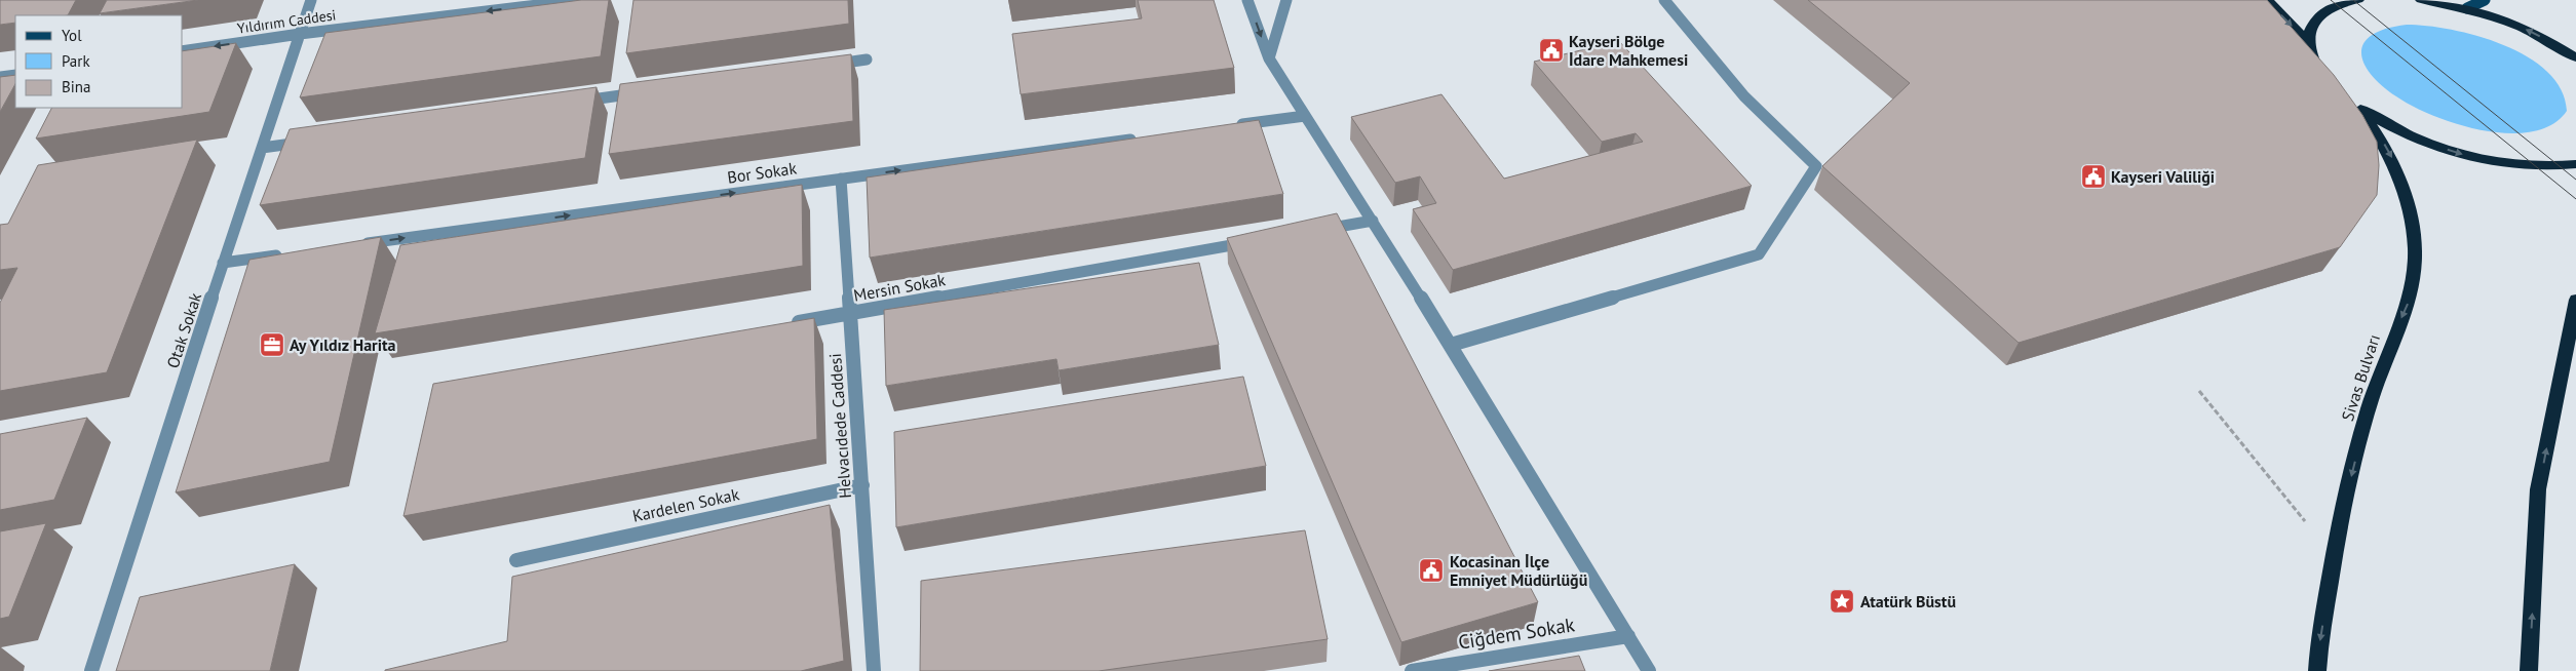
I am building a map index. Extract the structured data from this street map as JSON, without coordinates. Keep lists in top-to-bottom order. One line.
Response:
{"streets":{"highway":["Sivas Bulvarı"],"street":["Yıldırım Caddesi","Bor Sokak","Mersin Sokak","Otak Sokak","Helvacıdede Caddesi","Kardelen Sokak","Ciğdem Sokak"]},"crossings":[["Yıldırım Caddesi","Otak Sokak"],["Bor Sokak","Helvacıdede Caddesi"],["Mersin Sokak","Helvacıdede Caddesi"],["Helvacıdede Caddesi","Kardelen Sokak"]],"one_way":["Yıldırım Caddesi","Bor Sokak"],"places":{"public building":["Kayseri Bölge İdare Mahkemesi","Kayseri Valiliği","Kocasinan İlçe Emniyet Müdürlüğü"],"office":["Ay Yıldız Harita"],"place":["Atatürk Büstü"]},"legend":["Yol","Park","Bina"]}
